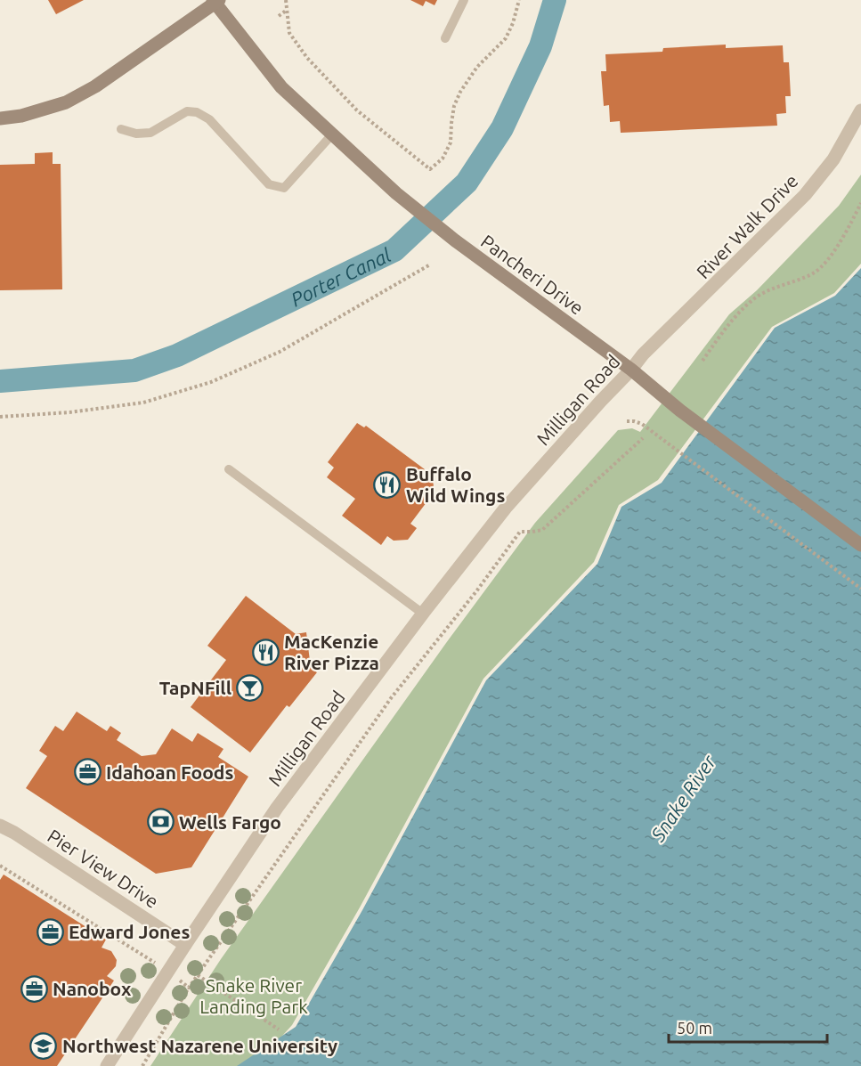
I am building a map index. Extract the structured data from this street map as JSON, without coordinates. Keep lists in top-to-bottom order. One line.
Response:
{"streets":{"main road":["Pancheri Drive"],"street":["River Walk Drive","Milligan Road","Pier View Drive"]},"crossings":[["River Walk Drive","Milligan Road"],["Pancheri Drive","Milligan Road"],["Milligan Road","Pier View Drive"]],"water":["Porter Canal","Snake River"],"parks":["Snake River Landing Park"],"places":{"restaurant":["Buffalo Wild Wings","MacKenzie River Pizza"],"bar":["TapNFill"],"office":["Idahoan Foods","Edward Jones","Nanobox"],"bank":["Wells Fargo"],"school or university":["Northwest Nazarene University"]},"scale_bar":"50 m"}
